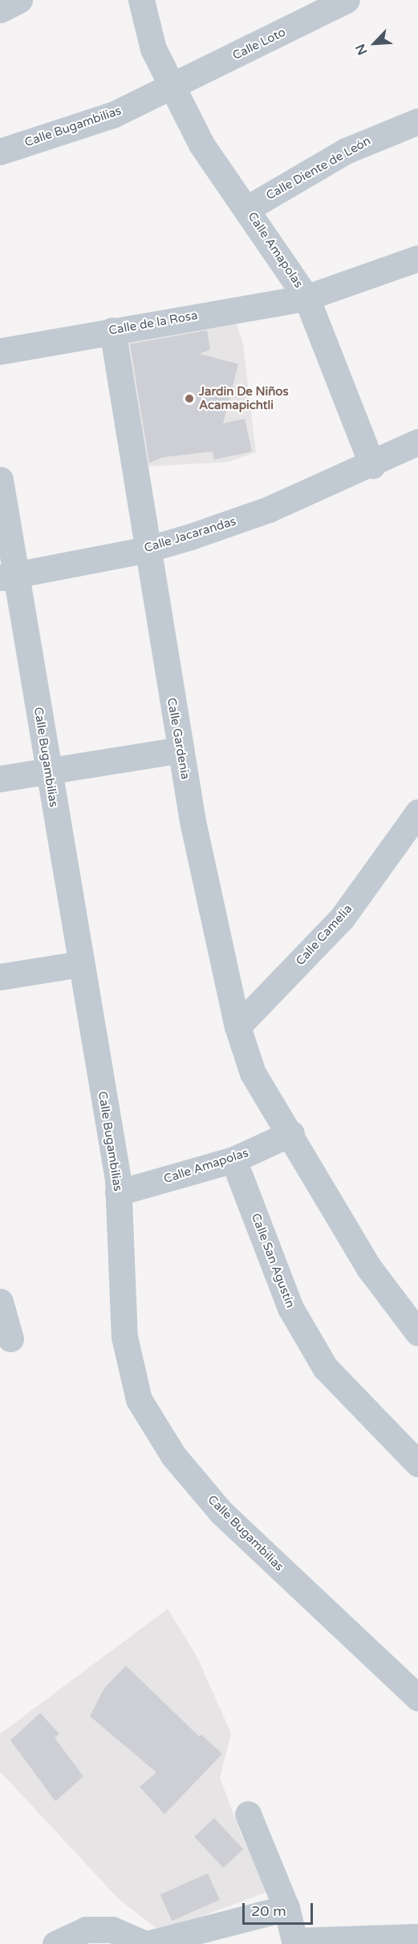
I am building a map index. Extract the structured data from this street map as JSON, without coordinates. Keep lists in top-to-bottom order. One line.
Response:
{"streets":{"street":["Calle Loto","Calle Bugambilias","Calle Diente de León","Calle Amapolas","Calle de la Rosa","Calle Jacarandas","Calle Gardenia","Calle Camelia","Calle San Agustín"]},"crossings":[["Calle Loto","Calle Bugambilias"],["Calle Loto","Calle Amapolas"],["Calle Bugambilias","Calle Amapolas"],["Calle Bugambilias","Calle Jacarandas"],["Calle Diente de León","Calle Amapolas"],["Calle Amapolas","Calle de la Rosa"],["Calle Amapolas","Calle Jacarandas"],["Calle Amapolas","Calle Gardenia"],["Calle Amapolas","Calle San Agustín"],["Calle de la Rosa","Calle Gardenia"],["Calle Jacarandas","Calle Gardenia"],["Calle Gardenia","Calle Camelia"]],"places":["Jardin De Niños Acamapichtli"],"scale_bar":"20 m","north":"bottom left"}
